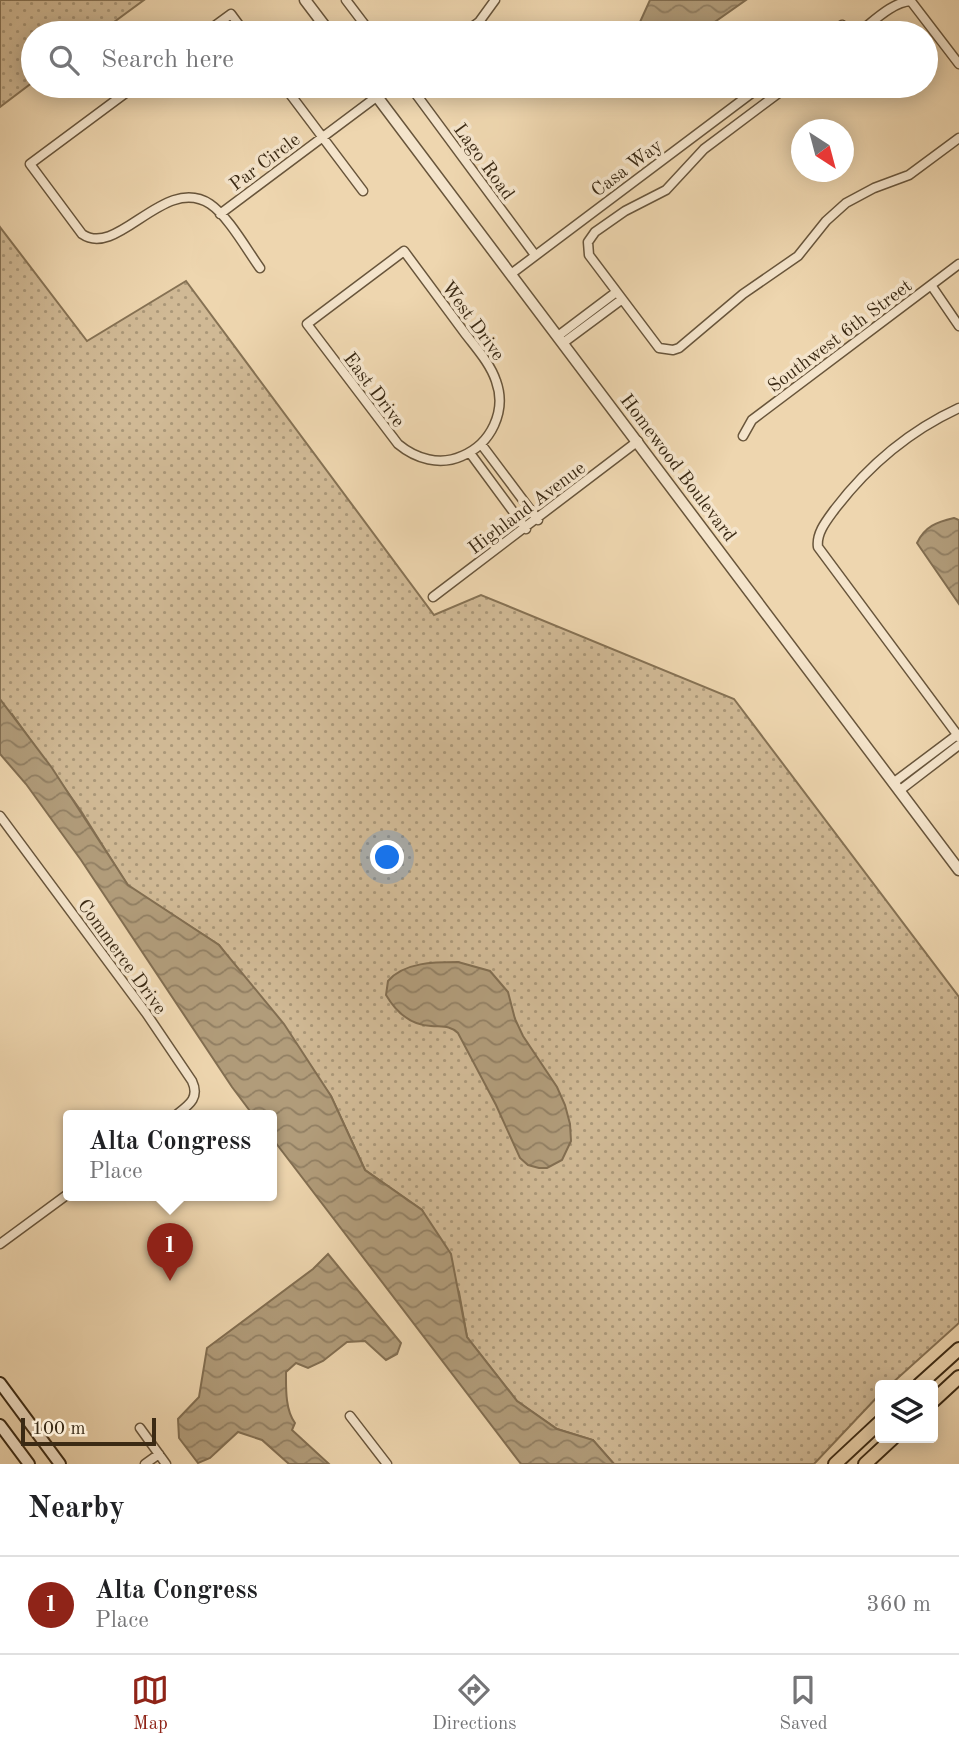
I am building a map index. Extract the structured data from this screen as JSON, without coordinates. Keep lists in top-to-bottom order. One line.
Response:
{"streets":{"street":["Par Circle","Lago Road","Casa Way","West Drive","Southwest 6th Street","East Drive","Homewood Boulevard","Highland Avenue","Commerce Drive"]},"crossings":[["Lago Road","Casa Way"],["Casa Way","Homewood Boulevard"],["West Drive","East Drive"],["Homewood Boulevard","Highland Avenue"]],"scale_bar":"100 m","north":"bottom right","page":{"search":"Search here","popup":["Alta Congress","Place"],"pins":"1","scale":"100 m","heading":"Nearby","list":[{"mark":"1","name":"Alta Congress","note":"Place","value":"360 m"}],"nav":["Map","Directions","Saved"]}}
